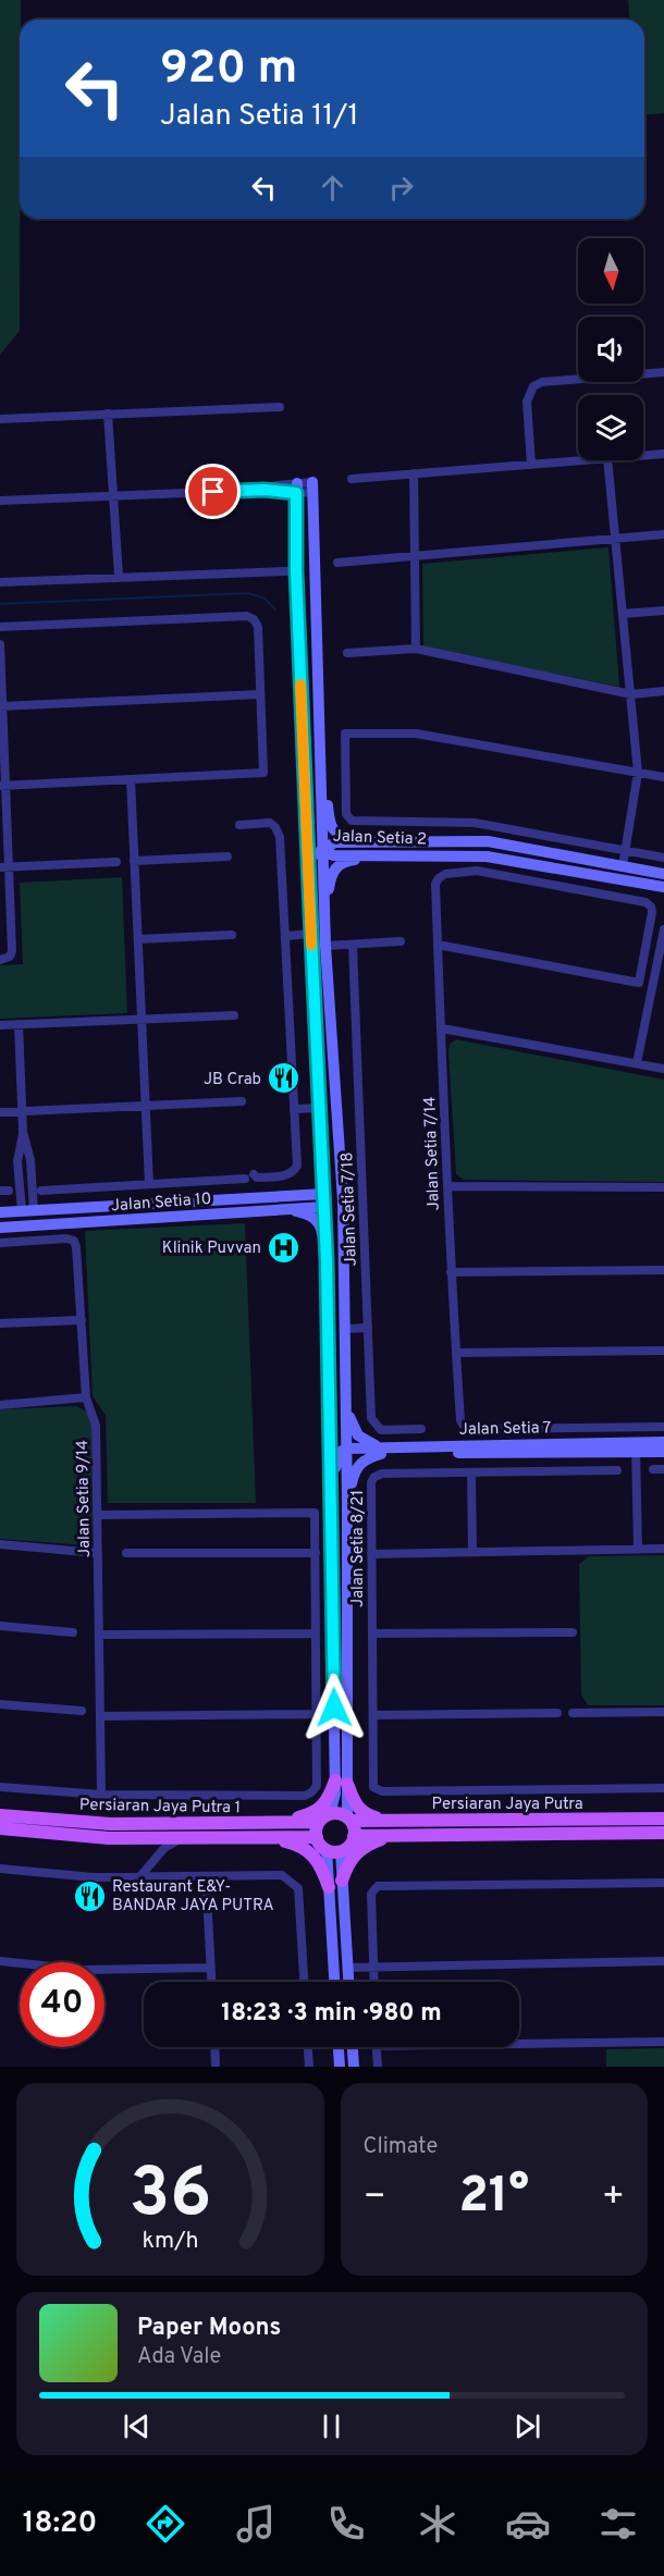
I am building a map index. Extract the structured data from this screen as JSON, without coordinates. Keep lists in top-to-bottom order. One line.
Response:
{"streets":{"main road":["Persiaran Jaya Putra","Persiaran Jaya Putra 1"],"street":["Jalan Setia 2","Jalan Setia 7/14","Jalan Setia 10","Jalan Setia 7/18","Jalan Setia 7","Jalan Setia 9/14","Jalan Setia 8/21"]},"crossings":[["Persiaran Jaya Putra","Persiaran Jaya Putra 1"]],"places":{"restaurant":["JB Crab","Restaurant E&Y- BANDAR JAYA PUTRA"],"hospital":["Klinik Puvvan"]},"north":"bottom","page":{"turn":["920 m","Jalan Setia 11/1"],"limit":"40","trip":"18:23 · 3 min · 980 m","tile":"Climate","heat":["−","21°","+"],"song":["Paper Moons","Ada Vale"],"tabs":"18:20","gauge":["36","km/h"]}}
